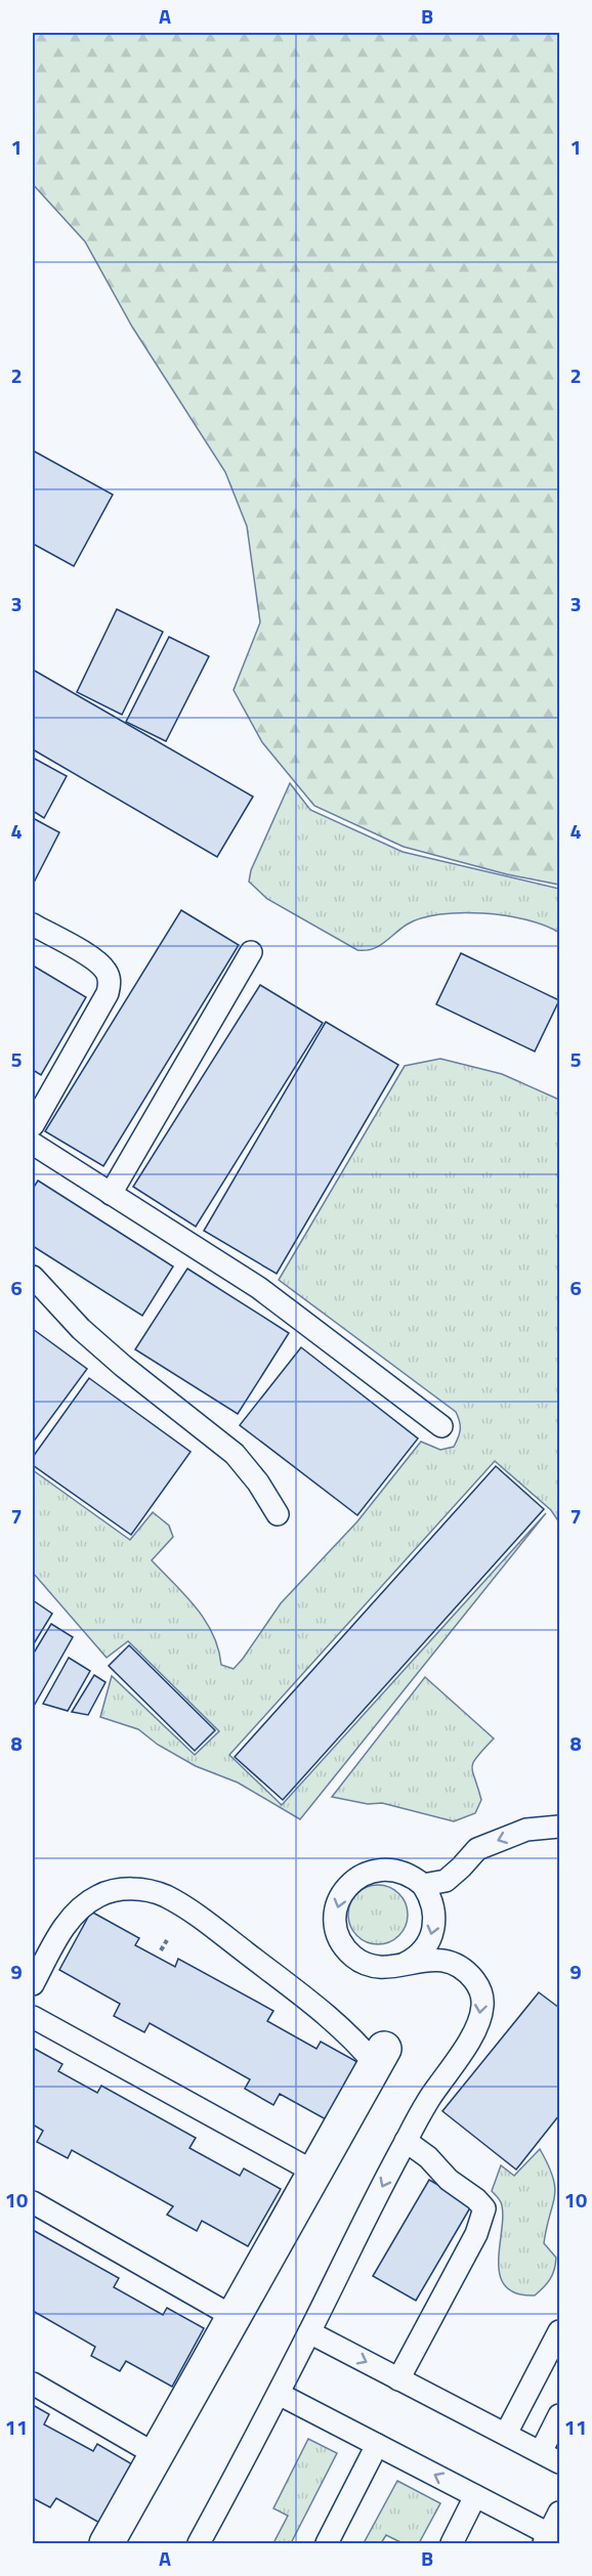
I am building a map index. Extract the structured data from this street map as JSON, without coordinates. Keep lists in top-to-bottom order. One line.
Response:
{"grid":{"columns":["A","B"],"rows":["1","2","3","4","5","6","7","8","9","10","11"]}}
